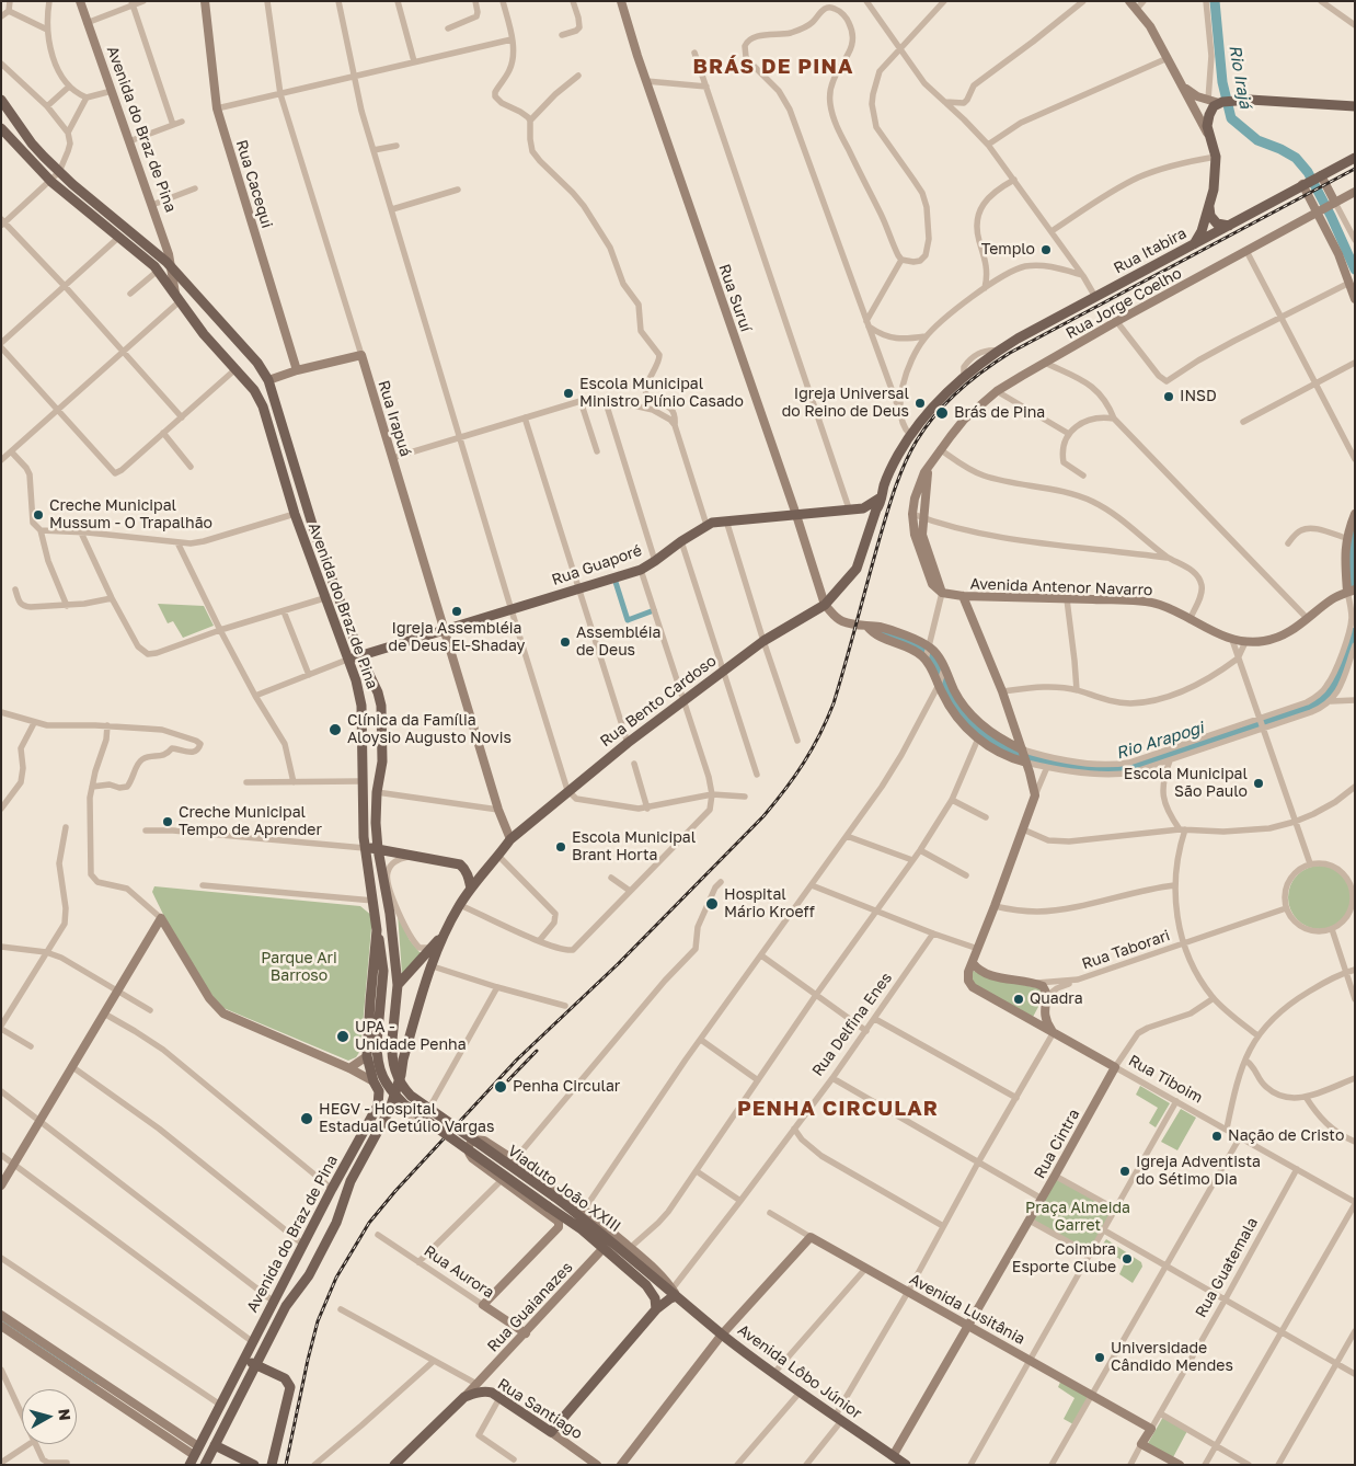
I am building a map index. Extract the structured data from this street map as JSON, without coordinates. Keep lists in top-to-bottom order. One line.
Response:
{"streets":{"main road":["Avenida do Braz de Pina","Rua Itabira","Rua Guaporé","Rua Bento Cardoso","Viaduto João XXIII","Avenida Lôbo Júnior","Rua Santiago"],"street":["Rua Cacequi","Rua Suruí","Rua Jorge Coelho","Rua Irapuá","Avenida Antenor Navarro","Rua Taborari","Rua Delfina Enes","Rua Tiboim","Rua Cintra","Rua Guatemala","Rua Aurora","Rua Guaianazes","Avenida Lusitânia"]},"crossings":[["Avenida do Braz de Pina","Rua Guaporé"],["Avenida do Braz de Pina","Rua Bento Cardoso"],["Avenida do Braz de Pina","Viaduto João XXIII"],["Rua Itabira","Rua Bento Cardoso"],["Rua Suruí","Rua Guaporé"],["Rua Suruí","Rua Bento Cardoso"],["Rua Irapuá","Rua Guaporé"],["Rua Irapuá","Rua Bento Cardoso"],["Rua Taborari","Rua Tiboim"],["Rua Delfina Enes","Avenida Lôbo Júnior"],["Rua Tiboim","Rua Cintra"],["Rua Tiboim","Rua Guatemala"],["Rua Cintra","Avenida Lusitânia"],["Rua Cintra","Avenida Lôbo Júnior"],["Viaduto João XXIII","Avenida Lôbo Júnior"],["Rua Guatemala","Avenida Lusitânia"],["Rua Aurora","Rua Guaianazes"],["Rua Aurora","Avenida Lôbo Júnior"],["Rua Guaianazes","Rua Santiago"]],"districts":["BRÁS DE PINA","PENHA CIRCULAR"],"water":["Rio Irajá","Rio Arapogi"],"parks":["Parque Ari Barroso","Praça Almeida Garret"],"places":["Templo","Escola Municipal Ministro Plínio Casado","INSD","Igreja Universal do Reino de Deus","Brás de Pina","Creche Municipal Mussum - O Trapalhão","Igreja Assembléia de Deus El-Shaday","Assembléia de Deus","Clínica da Família Aloysio Augusto Novis","Escola Municipal São Paulo","Creche Municipal Tempo de Aprender","Escola Municipal Brant Horta","Hospital Mário Kroeff","Quadra","UPA - Unidade Penha","Penha Circular","HEGV - Hospital Estadual Getúlio Vargas","Nação de Cristo","Igreja Adventista do Sétimo Dia","Coimbra Esporte Clube","Universidade Cândido Mendes"],"north":"right"}
